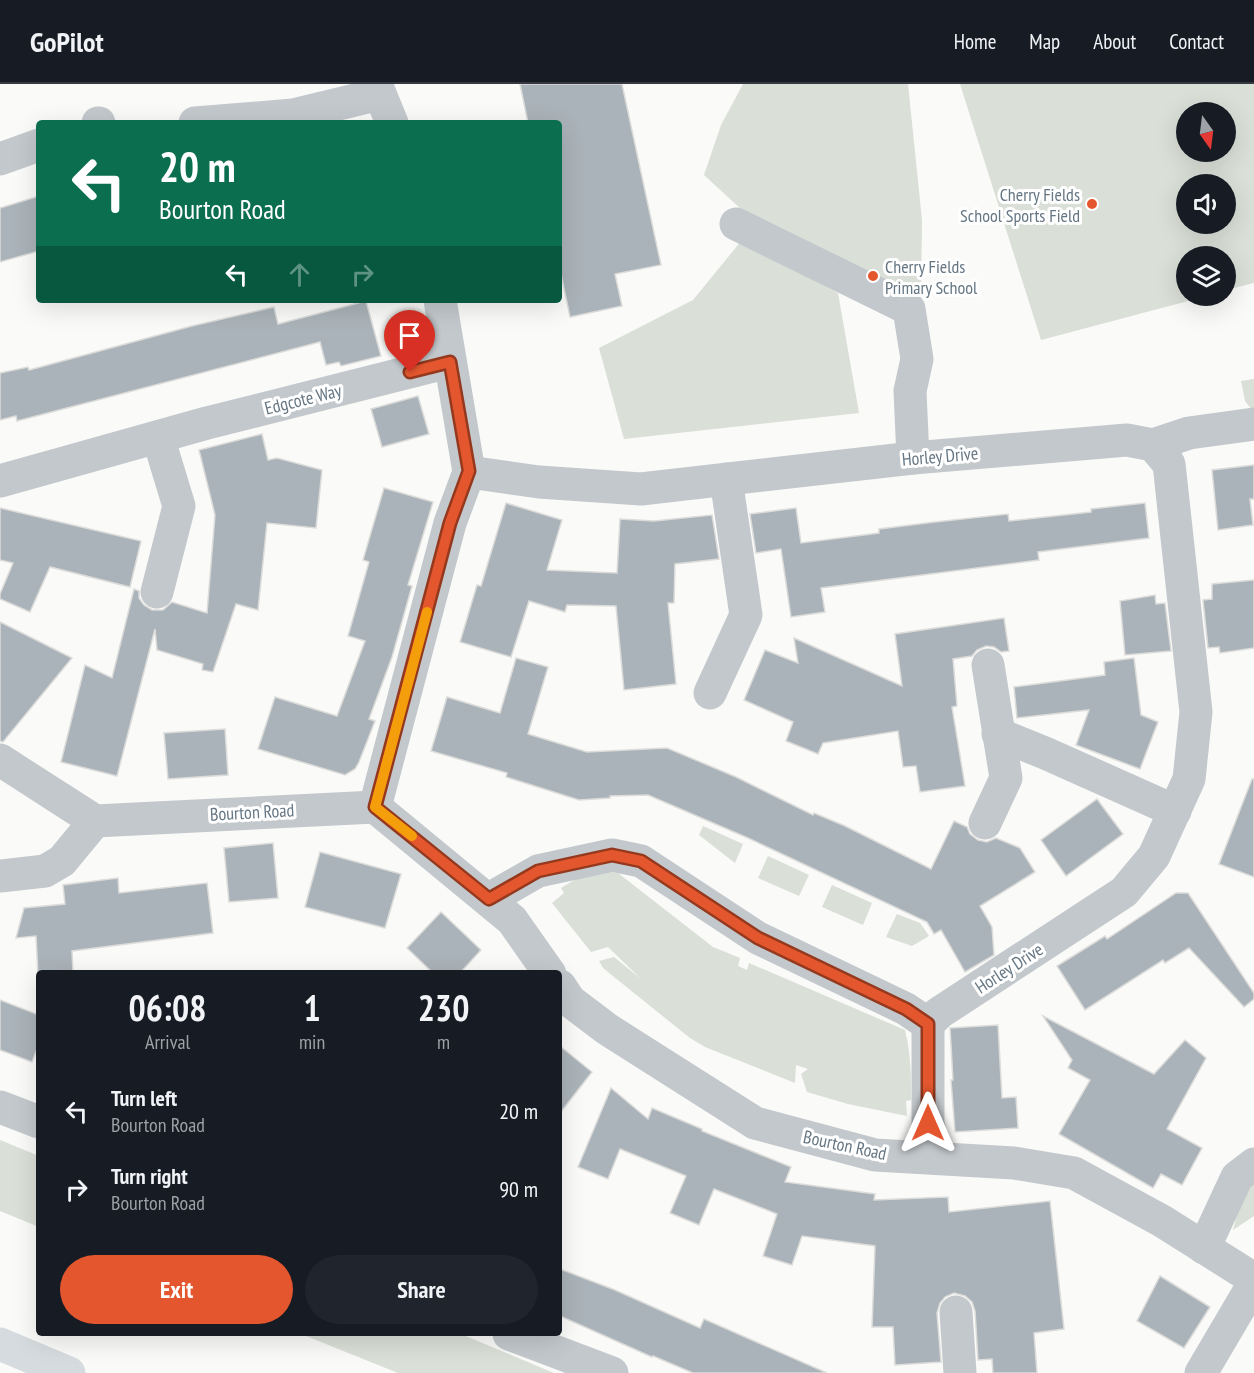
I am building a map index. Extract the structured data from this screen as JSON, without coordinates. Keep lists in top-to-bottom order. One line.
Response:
{"streets":{"street":["Edgcote Way","Horley Drive","Bourton Road"]},"places":["Cherry Fields School Sports Field","Cherry Fields Primary School"],"north":"bottom","page":{"header":"GoPilot","nav":["Home","Map","About","Contact"],"turn":["20 m","Bourton Road"],"eta":["06:08","Arrival","1","min","230","m"],"list":[{"name":"Turn left","note":"Bourton Road","value":"20 m"},{"name":"Turn right","note":"Bourton Road","value":"90 m"}],"buttons":["Exit","Share"]}}
